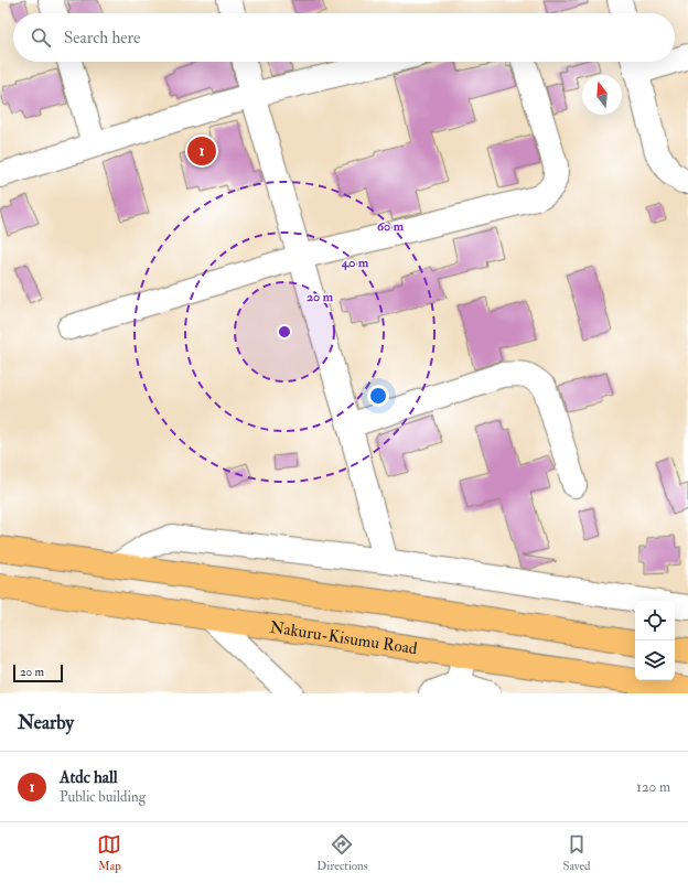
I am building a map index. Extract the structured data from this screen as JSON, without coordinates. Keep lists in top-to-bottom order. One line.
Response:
{"streets":{"highway":["Nakuru-Kisumu Road"]},"scale_bar":"20 m","north":"top","page":{"search":"Search here","pins":"1","scale":"20 m","heading":"Nearby","list":[{"mark":"1","name":"Atdc hall","note":"Public building","value":"120 m"}],"nav":["Map","Directions","Saved"]},"rings":["60 m","40 m","20 m"]}
